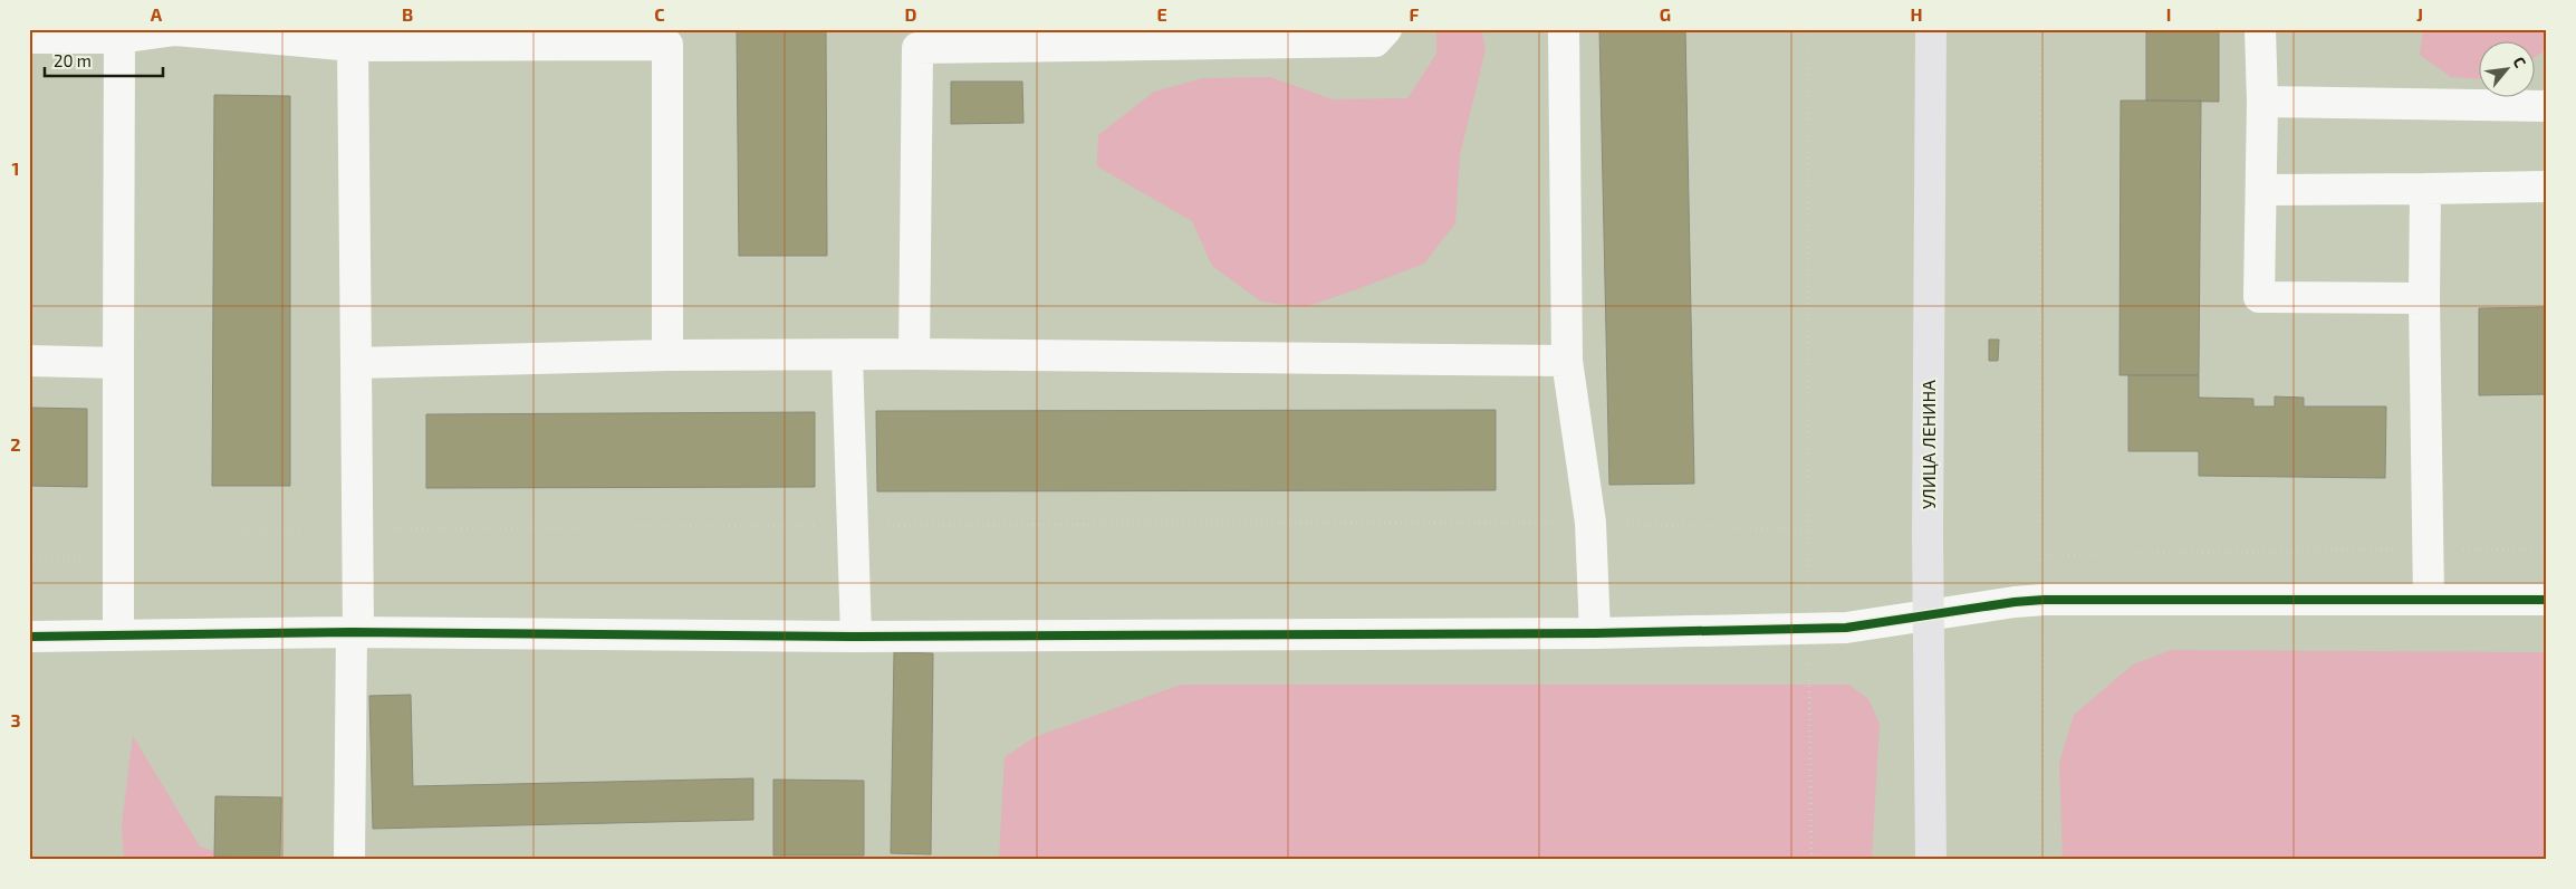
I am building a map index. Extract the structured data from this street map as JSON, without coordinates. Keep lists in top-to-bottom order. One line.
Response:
{"streets":{"main road":["УЛИЦА ЛЕНИНА"]},"scale_bar":"20 m","north":"top right","grid":{"columns":["A","B","C","D","E","F","G","H","I","J"],"rows":["1","2","3"]}}
